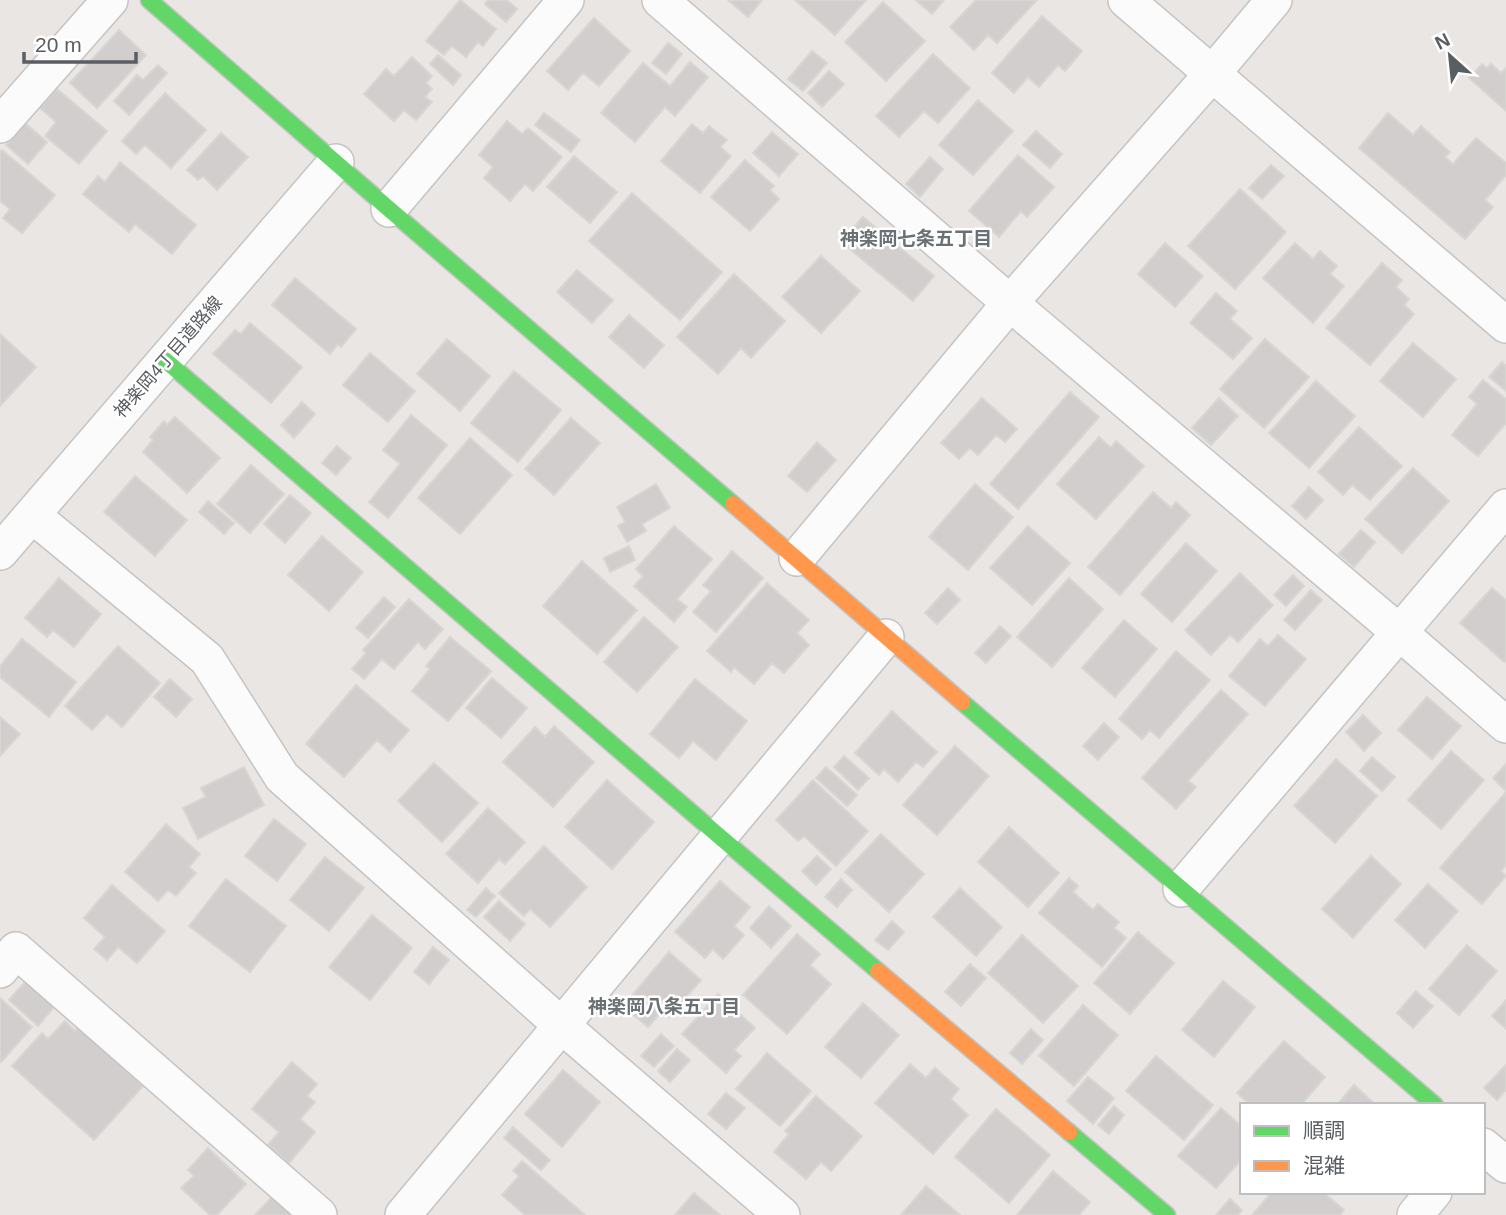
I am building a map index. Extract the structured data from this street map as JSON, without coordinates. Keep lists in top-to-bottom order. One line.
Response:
{"streets":{"street":["神楽岡4丁目道路線"]},"districts":["神楽岡七条五丁目","神楽岡八条五丁目"],"legend":["順調","混雑"],"scale_bar":"20 m","north":"top left"}
